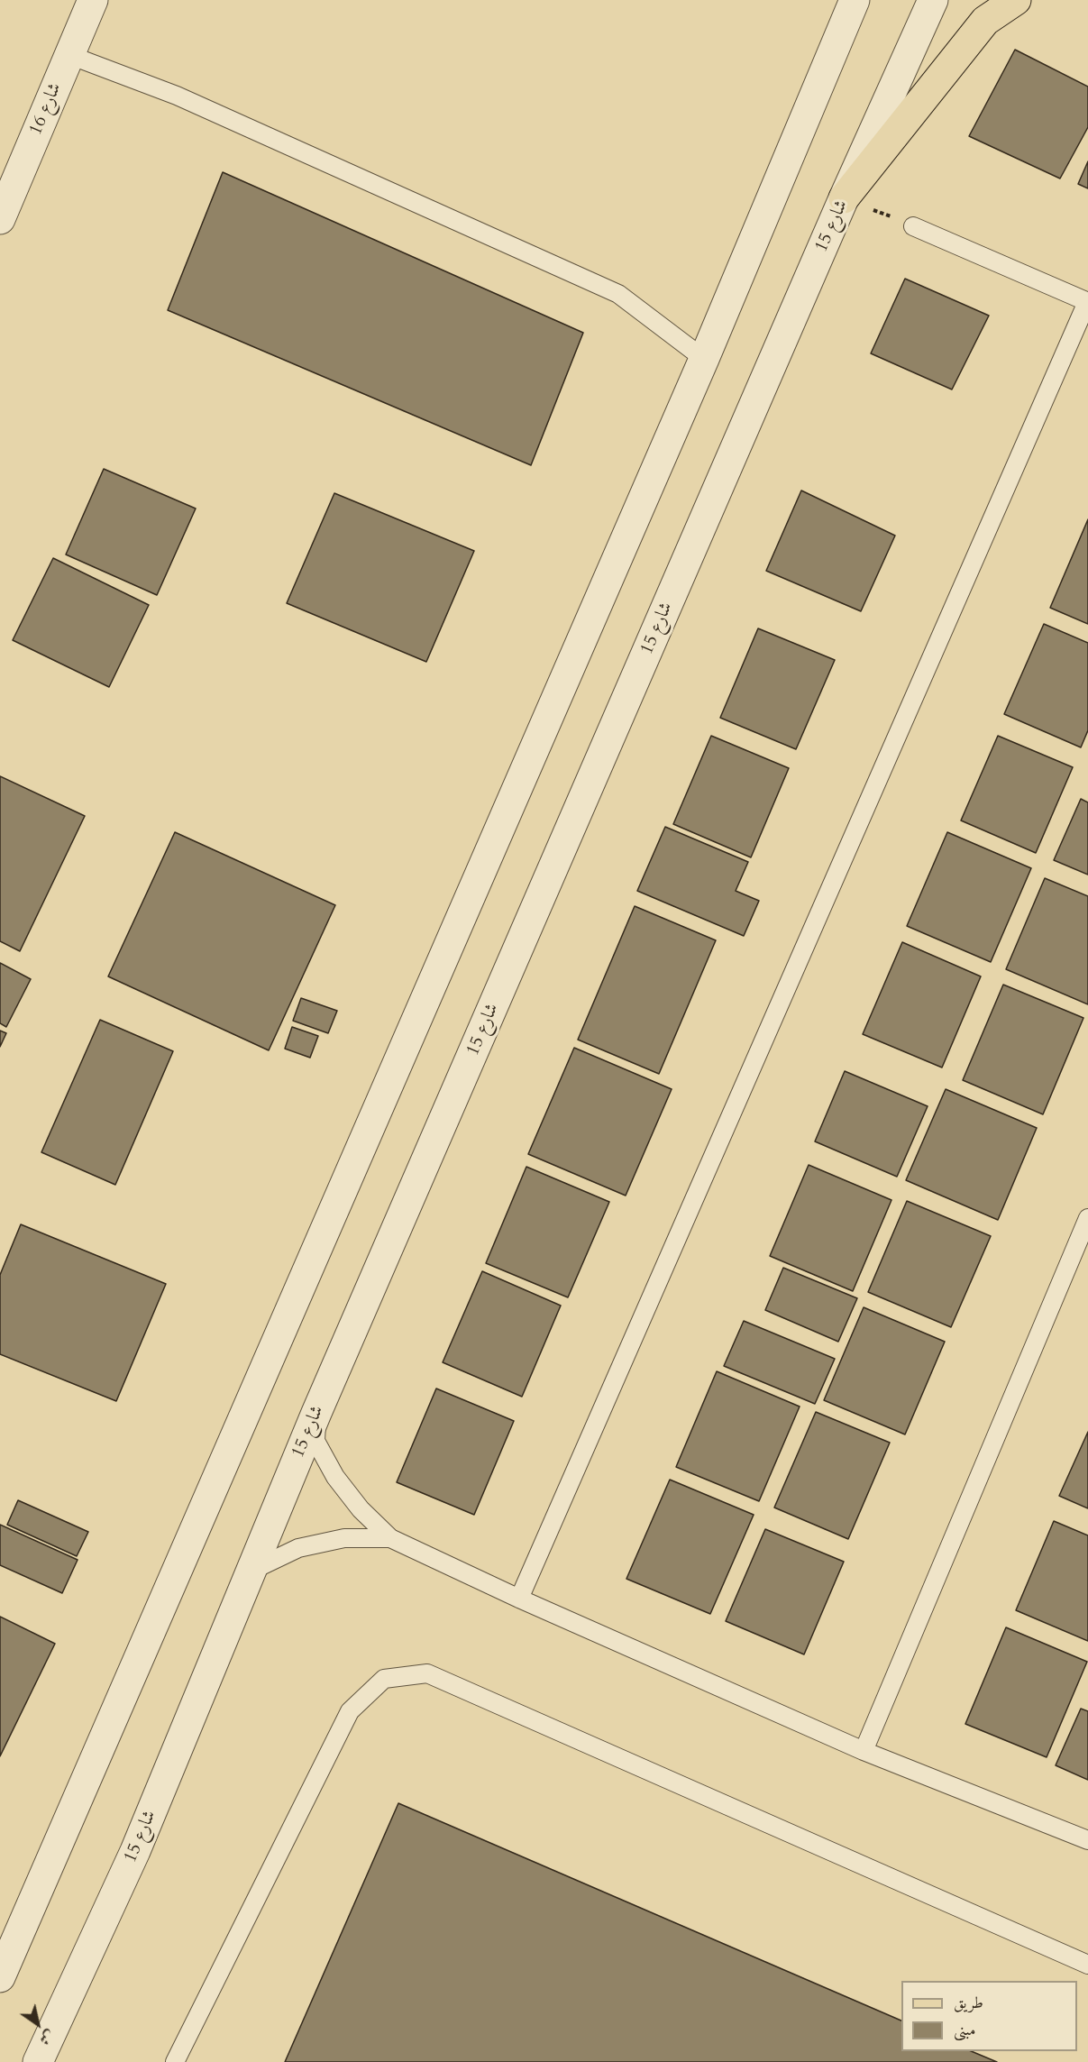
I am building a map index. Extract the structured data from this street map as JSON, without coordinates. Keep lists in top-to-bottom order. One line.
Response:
{"streets":{"street":["شارع 16","شارع 15"]},"legend":["طريق","مبنى"],"north":"bottom right"}
